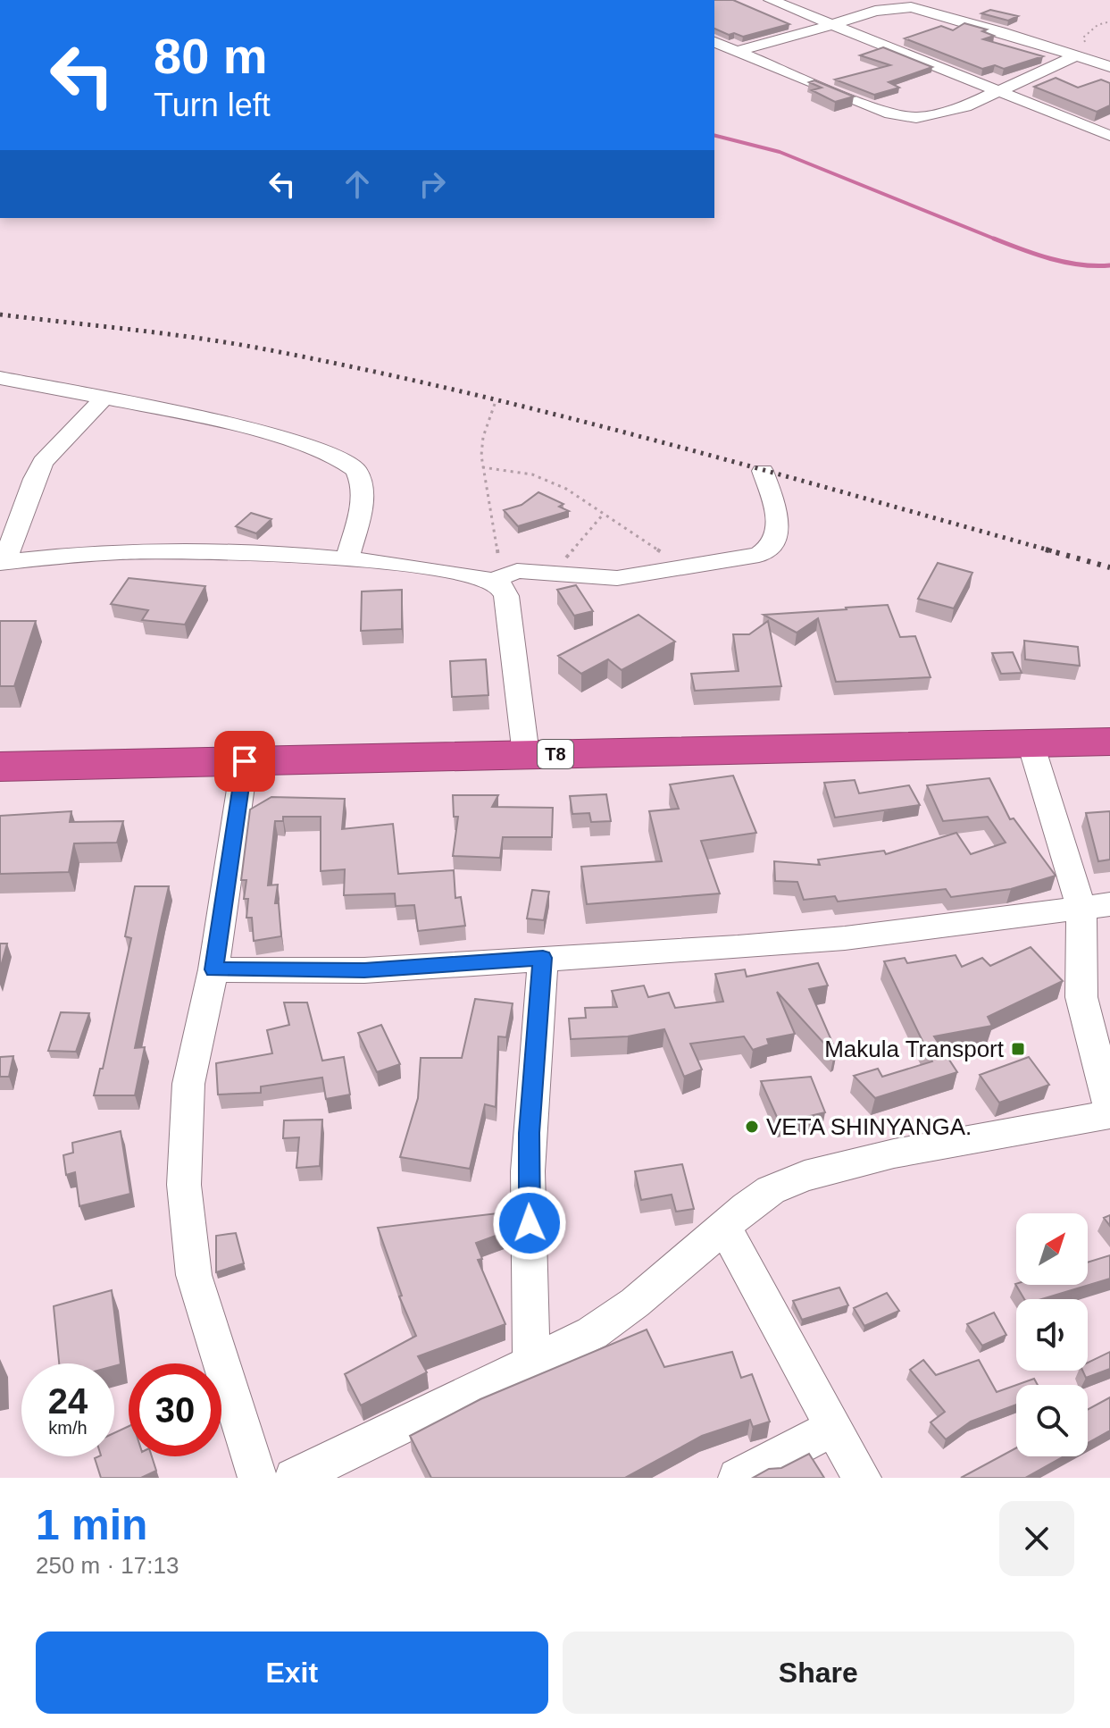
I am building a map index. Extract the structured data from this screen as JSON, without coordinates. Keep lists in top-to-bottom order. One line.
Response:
{"streets":{"highway":["T8"]},"places":{"transit":["Makula Transport"],"other":["VETA SHINYANGA."]},"north":"top right","page":{"turn":["80 m","Turn left"],"speed":"24 km/h","limit":"30","heading":["1 min","250 m · 17:13"],"buttons":["Exit","Share"]}}
